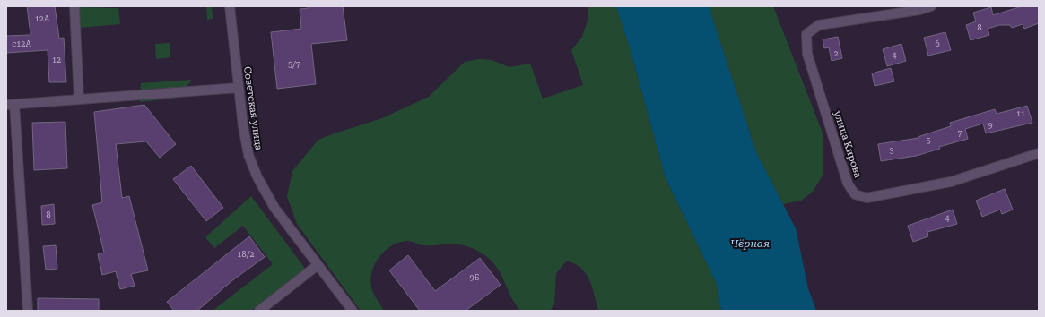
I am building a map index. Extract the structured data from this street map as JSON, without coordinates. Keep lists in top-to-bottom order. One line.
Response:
{"streets":{"street":["Советская улица","улица Кирова"]},"water":["Чёрная"],"house_numbers":["12А","8","с12А","6","2","4","12","5/7","11","9","7","5","3","8","4","18/2","9Б"]}
